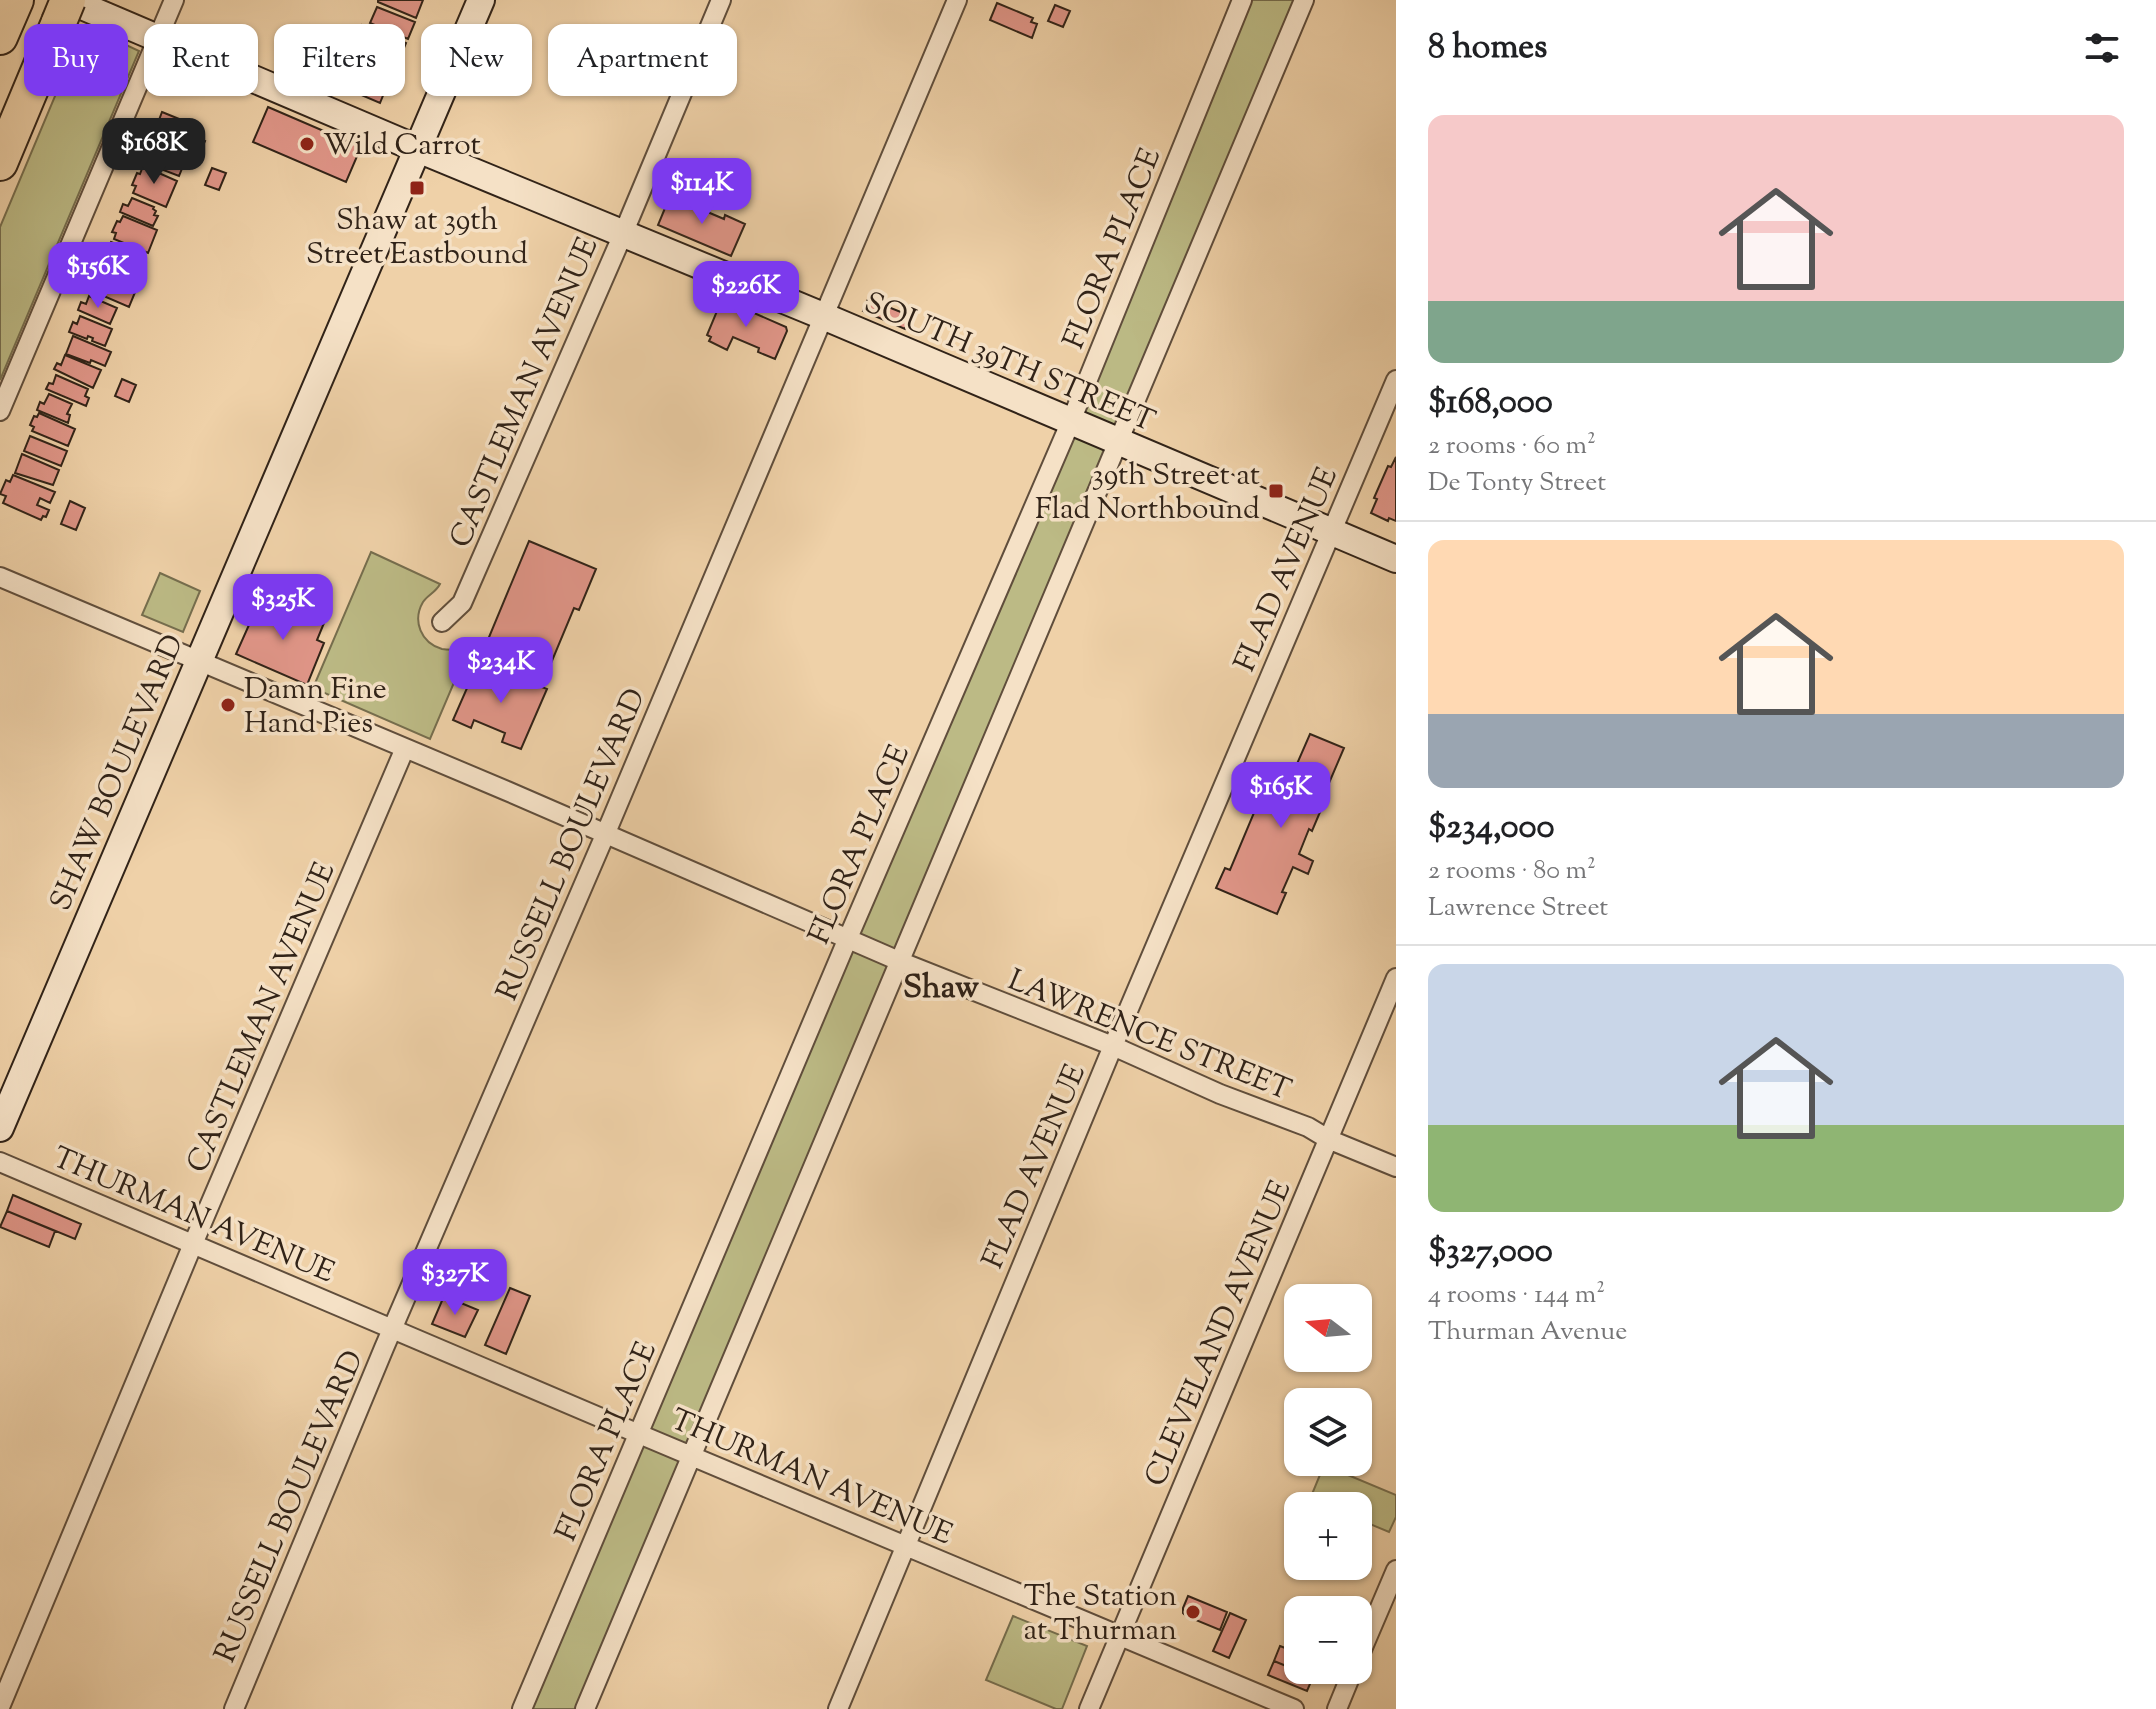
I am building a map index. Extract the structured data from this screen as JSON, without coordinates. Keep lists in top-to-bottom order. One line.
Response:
{"streets":{"street":["FLORA PLACE","SOUTH 39TH STREET","CASTLEMAN AVENUE","FLAD AVENUE","SHAW BOULEVARD","RUSSELL BOULEVARD","LAWRENCE STREET","THURMAN AVENUE","CLEVELAND AVENUE"]},"crossings":[["FLORA PLACE","SOUTH 39TH STREET"],["FLORA PLACE","LAWRENCE STREET"],["FLORA PLACE","THURMAN AVENUE"],["SOUTH 39TH STREET","CASTLEMAN AVENUE"],["SOUTH 39TH STREET","FLAD AVENUE"],["SOUTH 39TH STREET","SHAW BOULEVARD"],["SOUTH 39TH STREET","RUSSELL BOULEVARD"],["CASTLEMAN AVENUE","LAWRENCE STREET"],["CASTLEMAN AVENUE","THURMAN AVENUE"],["FLAD AVENUE","LAWRENCE STREET"],["FLAD AVENUE","THURMAN AVENUE"],["SHAW BOULEVARD","LAWRENCE STREET"],["RUSSELL BOULEVARD","LAWRENCE STREET"],["RUSSELL BOULEVARD","THURMAN AVENUE"],["LAWRENCE STREET","CLEVELAND AVENUE"],["THURMAN AVENUE","CLEVELAND AVENUE"]],"districts":["Shaw"],"places":{"other":["Wild Carrot","Damn Fine Hand Pies","The Station at Thurman"],"transit":["Shaw at 39th Street Eastbound","39th Street at Flad Northbound"]},"north":"left","page":{"heading":"8 homes","chip":["Buy","Rent","Filters","New","Apartment"],"list":[{"name":"$168,000","note":"2 rooms · 60 m² · De Tonty Street"},{"name":"$234,000","note":"2 rooms · 80 m² · Lawrence Street"},{"name":"$327,000","note":"4 rooms · 144 m² · Thurman Avenue"}],"price":["$168K","$114K","$156K","$226K","$325K","$234K","$165K","$327K"],"map_buttons":["+","−"]}}
